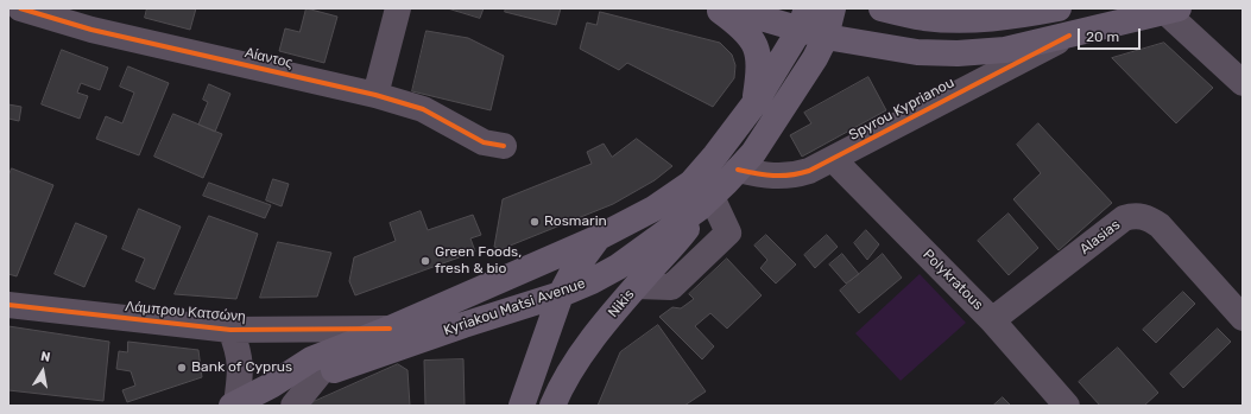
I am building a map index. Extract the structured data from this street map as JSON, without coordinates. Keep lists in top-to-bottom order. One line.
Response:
{"streets":{"main road":["Nikis","Kyriakou Matsi Avenue"],"street":["Αίαντος","Spyrou Kyprianou","Alasias","Polykratous","Λάμπρου Κατσώνη"]},"crossings":[["Spyrou Kyprianou","Polykratous"],["Spyrou Kyprianou","Kyriakou Matsi Avenue"],["Alasias","Polykratous"],["Nikis","Kyriakou Matsi Avenue"],["Kyriakou Matsi Avenue","Λάμπρου Κατσώνη"]],"places":["Rosmarin","Green Foods, fresh & bio","Bank of Cyprus"],"scale_bar":"20 m","north":"top"}
